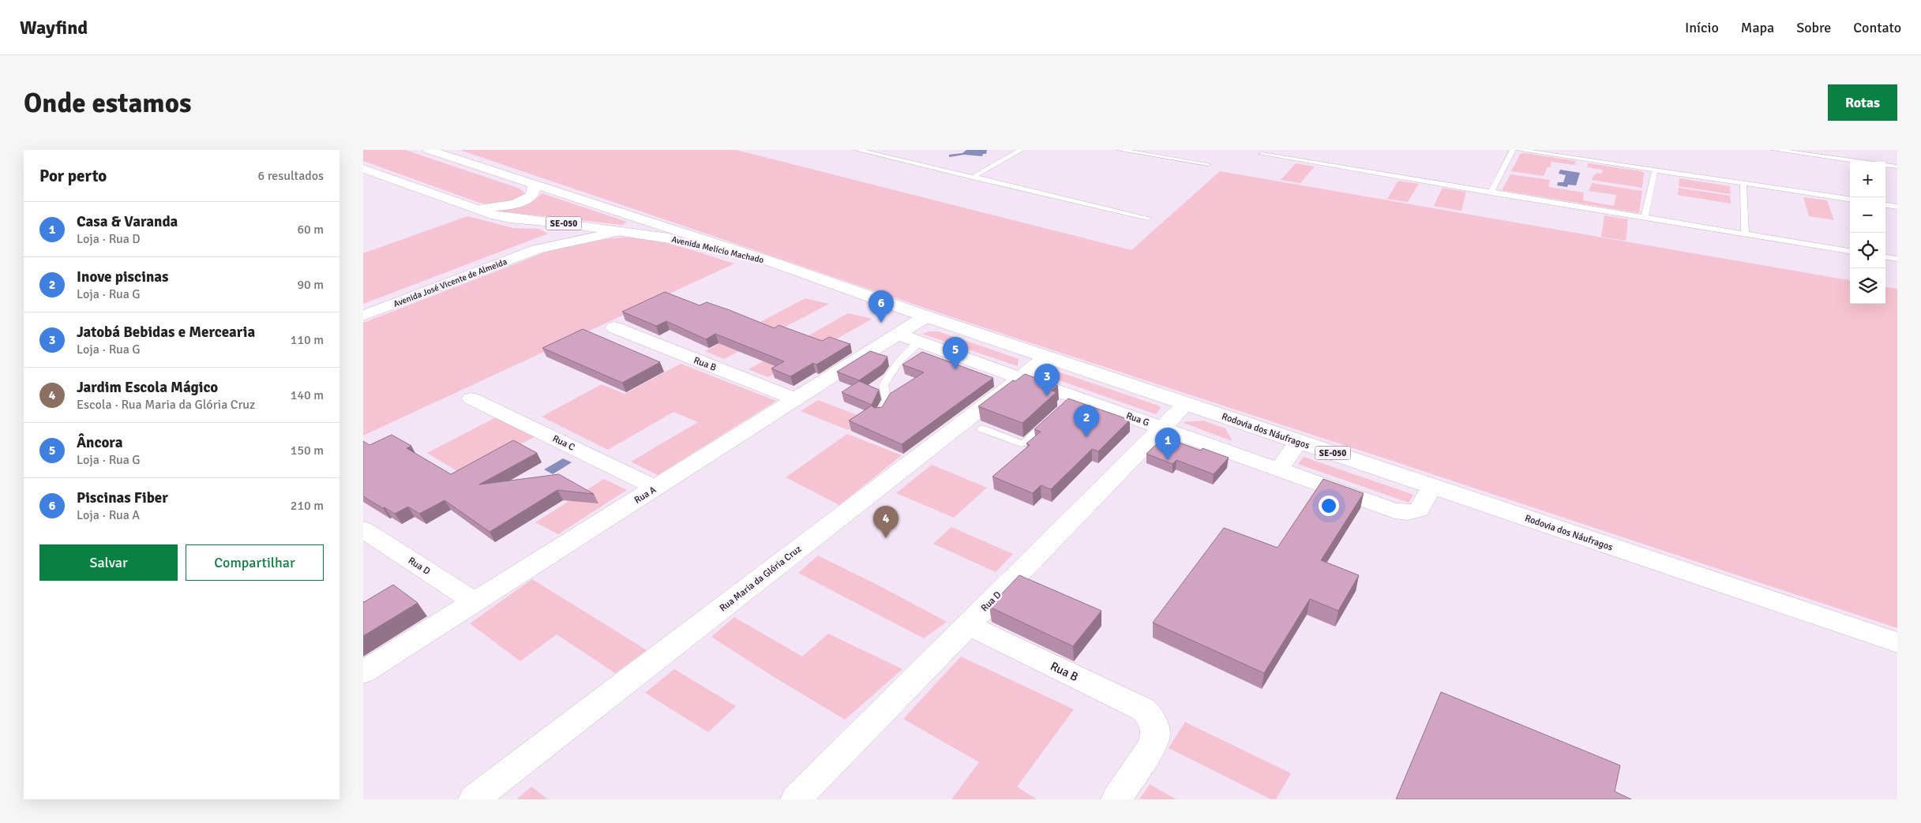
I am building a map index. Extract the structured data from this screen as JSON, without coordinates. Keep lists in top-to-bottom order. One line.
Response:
{"streets":{"street":["SE-050","Avenida Melício Machado","Avenida José Vicente de Almeida","Rua B","Rua G","Rodovia dos Náufragos","Rua C","Rua A","Rua D","Rua Maria da Glória Cruz"]},"crossings":[["Avenida Melício Machado","Rodovia dos Náufragos"],["Rua B","Rua A"],["Rua B","Rua D"],["Rua G","Rodovia dos Náufragos"],["Rua G","Rua A"],["Rua G","Rua D"],["Rua G","Rua Maria da Glória Cruz"],["Rodovia dos Náufragos","Rua A"],["Rodovia dos Náufragos","Rua D"],["Rodovia dos Náufragos","Rua Maria da Glória Cruz"],["Rua C","Rua A"],["Rua A","Rua D"]],"page":{"header":"Wayfind","nav":["Início","Mapa","Sobre","Contato"],"buttons":["Rotas",["Salvar","Compartilhar"]],"title":"Onde estamos","heading":["Por perto","6 resultados"],"map_buttons":["+","−"],"list":[{"mark":"1","name":"Casa & Varanda","note":"Loja · Rua D","value":"60 m"},{"mark":"2","name":"Inove piscinas","note":"Loja · Rua G","value":"90 m"},{"mark":"3","name":"Jatobá Bebidas e Mercearia","note":"Loja · Rua G","value":"110 m"},{"mark":"4","name":"Jardim Escola Mágico","note":"Escola · Rua Maria da Glória Cruz","value":"140 m"},{"mark":"5","name":"Âncora","note":"Loja · Rua G","value":"150 m"},{"mark":"6","name":"Piscinas Fiber","note":"Loja · Rua A","value":"210 m"}],"pins":["6","5","3","2","1","4"]}}
